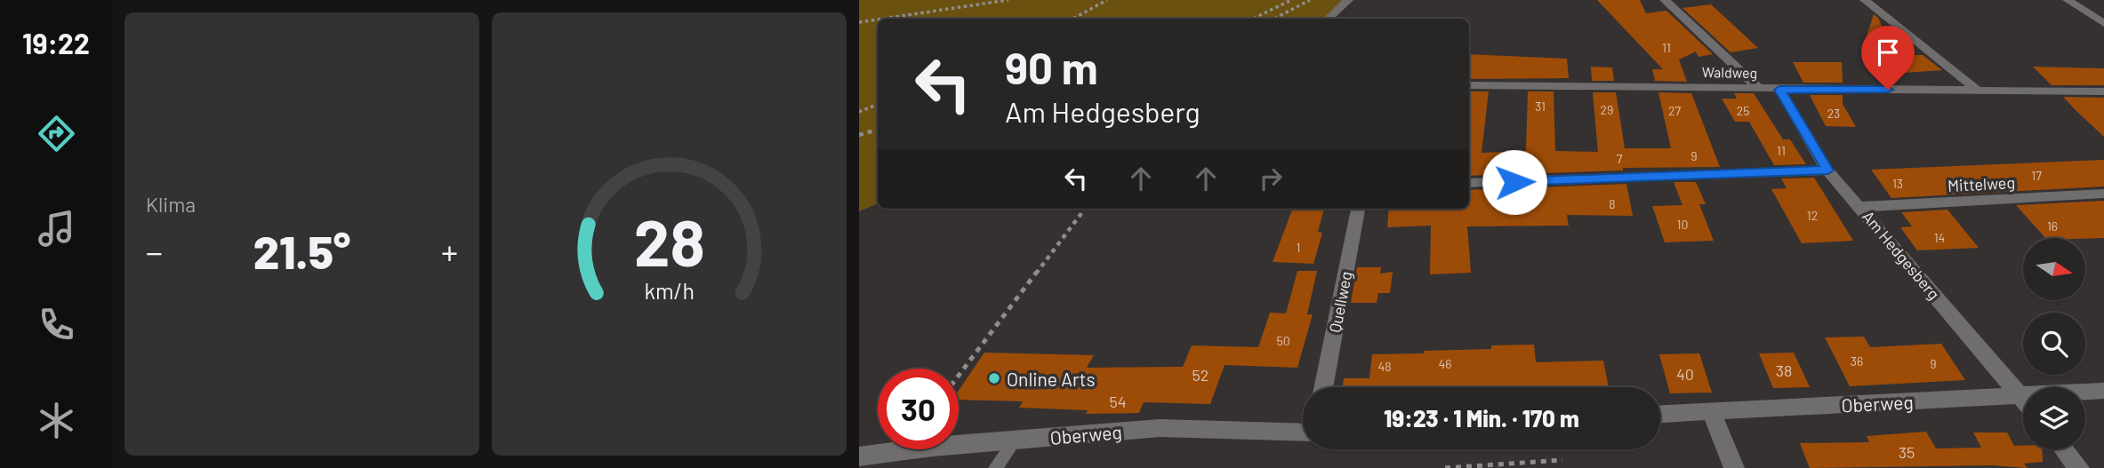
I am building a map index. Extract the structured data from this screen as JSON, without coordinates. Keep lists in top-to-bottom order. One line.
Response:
{"streets":{"street":["Waldweg","Mittelweg","Am Hedgesberg","Quellweg","Oberweg"]},"crossings":[["Waldweg","Am Hedgesberg"],["Mittelweg","Am Hedgesberg"]],"places":["Online Arts"],"house_numbers":["11","31","29","27","25","23","11","9","7","17","13","8","12","10","16","14","1","50","36","46","9","48","38","40","52","54","35"],"north":"right","page":{"tabs":"19:22","tile":"Klima","turn":["90 m","Am Hedgesberg"],"heat":["−","21.5°","+"],"limit":"30","trip":"19:23 · 1 Min. · 170 m","gauge":["28","km/h"]}}
